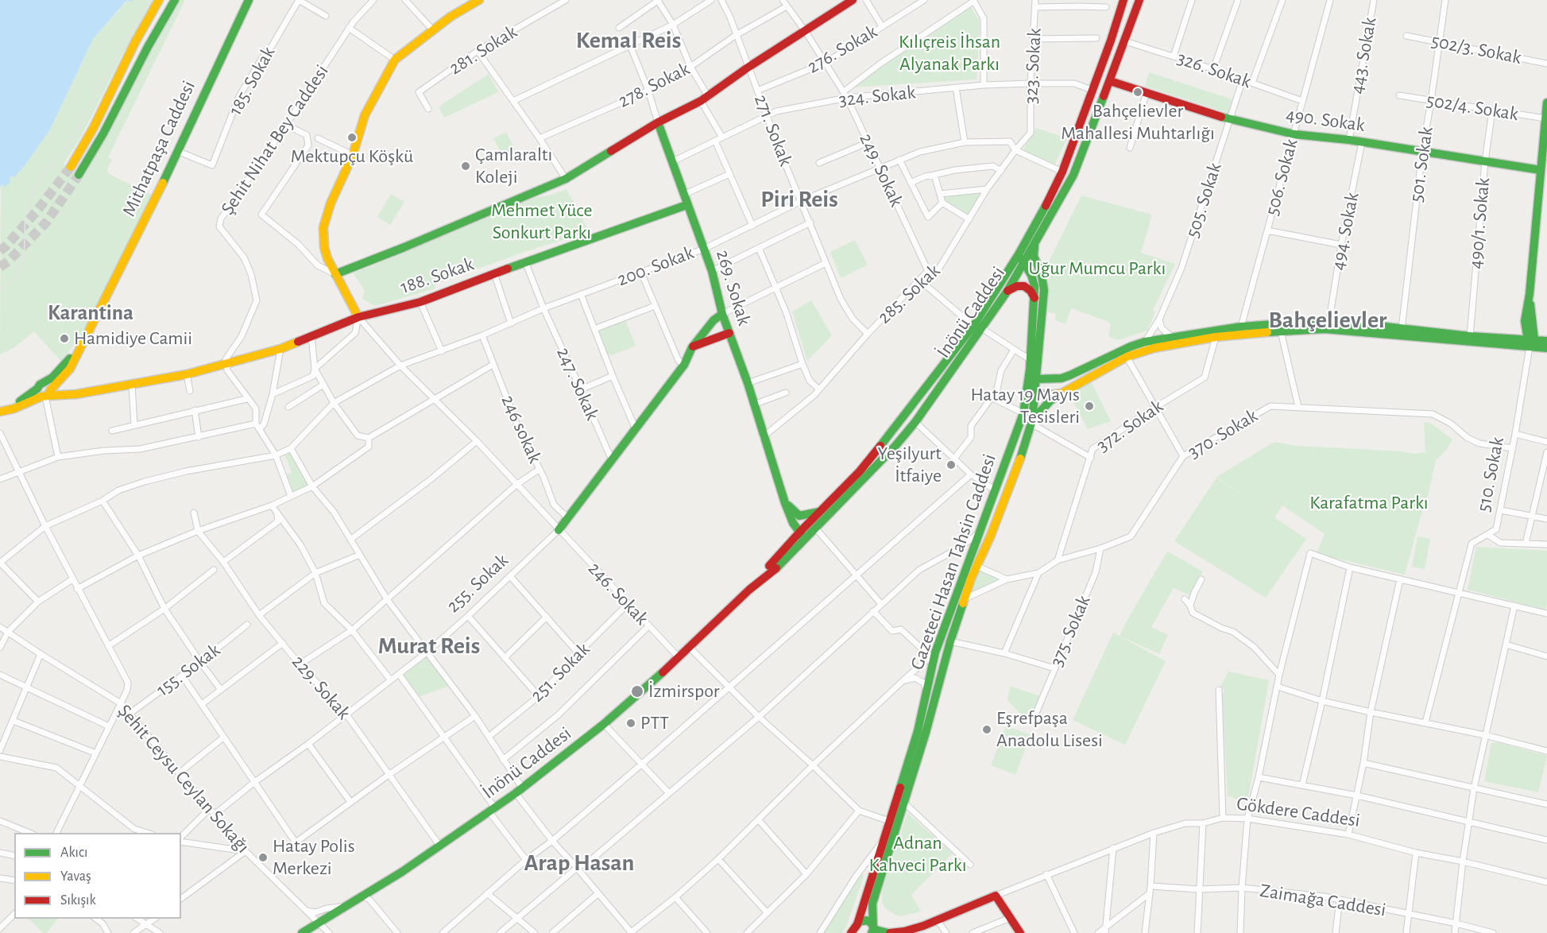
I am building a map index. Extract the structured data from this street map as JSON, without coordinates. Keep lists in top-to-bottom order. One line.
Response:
{"streets":{"main road":["490. Sokak","Mithatpaşa Caddesi","188. Sokak","269. Sokak","İnönü Caddesi","510. Sokak","Gazeteci Hasan Tahsin Caddesi","255. Sokak","Gökdere Caddesi"],"street":["276. Sokak","502/3. Sokak","281. Sokak","443. Sokak","323. Sokak","326. Sokak","185. Sokak","278. Sokak","324. Sokak","502/4. Sokak","271. Sokak","Şehit Nihat Bey Caddesi","501. Sokak","249. Sokak","506. Sokak","505. Sokak","490/1. Sokak","494. Sokak","200. Sokak","285. Sokak","247. Sokak","372. Sokak","246 sokak","370. Sokak","246. Sokak","375. Sokak","155. Sokak","251. Sokak","229. Sokak","Şehit Ceysu Ceylan Sokağı","Zaimağa Caddesi"]},"crossings":[["276. Sokak","271. Sokak"],["276. Sokak","249. Sokak"],["502/3. Sokak","501. Sokak"],["443. Sokak","490. Sokak"],["323. Sokak","324. Sokak"],["323. Sokak","285. Sokak"],["326. Sokak","506. Sokak"],["326. Sokak","505. Sokak"],["326. Sokak","İnönü Caddesi"],["185. Sokak","Mithatpaşa Caddesi"],["278. Sokak","271. Sokak"],["278. Sokak","249. Sokak"],["278. Sokak","269. Sokak"],["324. Sokak","271. Sokak"],["324. Sokak","249. Sokak"],["324. Sokak","269. Sokak"],["324. Sokak","İnönü Caddesi"],["502/4. Sokak","501. Sokak"],["502/4. Sokak","490/1. Sokak"],["502/4. Sokak","510. Sokak"],["490. Sokak","501. Sokak"],["490. Sokak","506. Sokak"],["490. Sokak","505. Sokak"],["490. Sokak","490/1. Sokak"],["490. Sokak","494. Sokak"],["490. Sokak","İnönü Caddesi"],["490. Sokak","510. Sokak"],["271. Sokak","200. Sokak"],["271. Sokak","285. Sokak"],["Şehit Nihat Bey Caddesi","188. Sokak"],["249. Sokak","200. Sokak"],["249. Sokak","285. Sokak"],["200. Sokak","269. Sokak"],["200. Sokak","285. Sokak"],["200. Sokak","247. Sokak"],["200. Sokak","246 sokak"],["200. Sokak","246. Sokak"],["188. Sokak","269. Sokak"],["188. Sokak","247. Sokak"],["188. Sokak","246. Sokak"],["269. Sokak","285. Sokak"],["269. Sokak","İnönü Caddesi"],["269. Sokak","255. Sokak"],["İnönü Caddesi","Gazeteci Hasan Tahsin Caddesi"],["İnönü Caddesi","246. Sokak"],["İnönü Caddesi","229. Sokak"],["İnönü Caddesi","Şehit Ceysu Ceylan Sokağı"],["247. Sokak","255. Sokak"],["372. Sokak","370. Sokak"],["246 sokak","255. Sokak"],["370. Sokak","510. Sokak"],["370. Sokak","Gazeteci Hasan Tahsin Caddesi"],["370. Sokak","375. Sokak"],["255. Sokak","246. Sokak"],["255. Sokak","229. Sokak"],["255. Sokak","Şehit Ceysu Ceylan Sokağı"],["246. Sokak","251. Sokak"],["155. Sokak","Şehit Ceysu Ceylan Sokağı"]],"districts":["Kemal Reis","Piri Reis","Karantina","Bahçelievler","Murat Reis","Arap Hasan"],"parks":["Kılıçreis İhsan Alyanak Parkı","Mehmet Yüce Sonkurt Parkı","Uğur Mumcu Parkı","Karafatma Parkı","Adnan Kahveci Parkı"],"places":["Bahçelievler Mahallesi Muhtarlığı","Mektupçu Köşkü","Çamlaraltı Koleji","Hamidiye Camii","Hatay 19 Mayıs Tesisleri","Yeşilyurt İtfaiye","İzmirspor","PTT","Eşrefpaşa Anadolu Lisesi","Hatay Polis Merkezi"],"legend":["Akıcı","Yavaş","Sıkışık"]}
